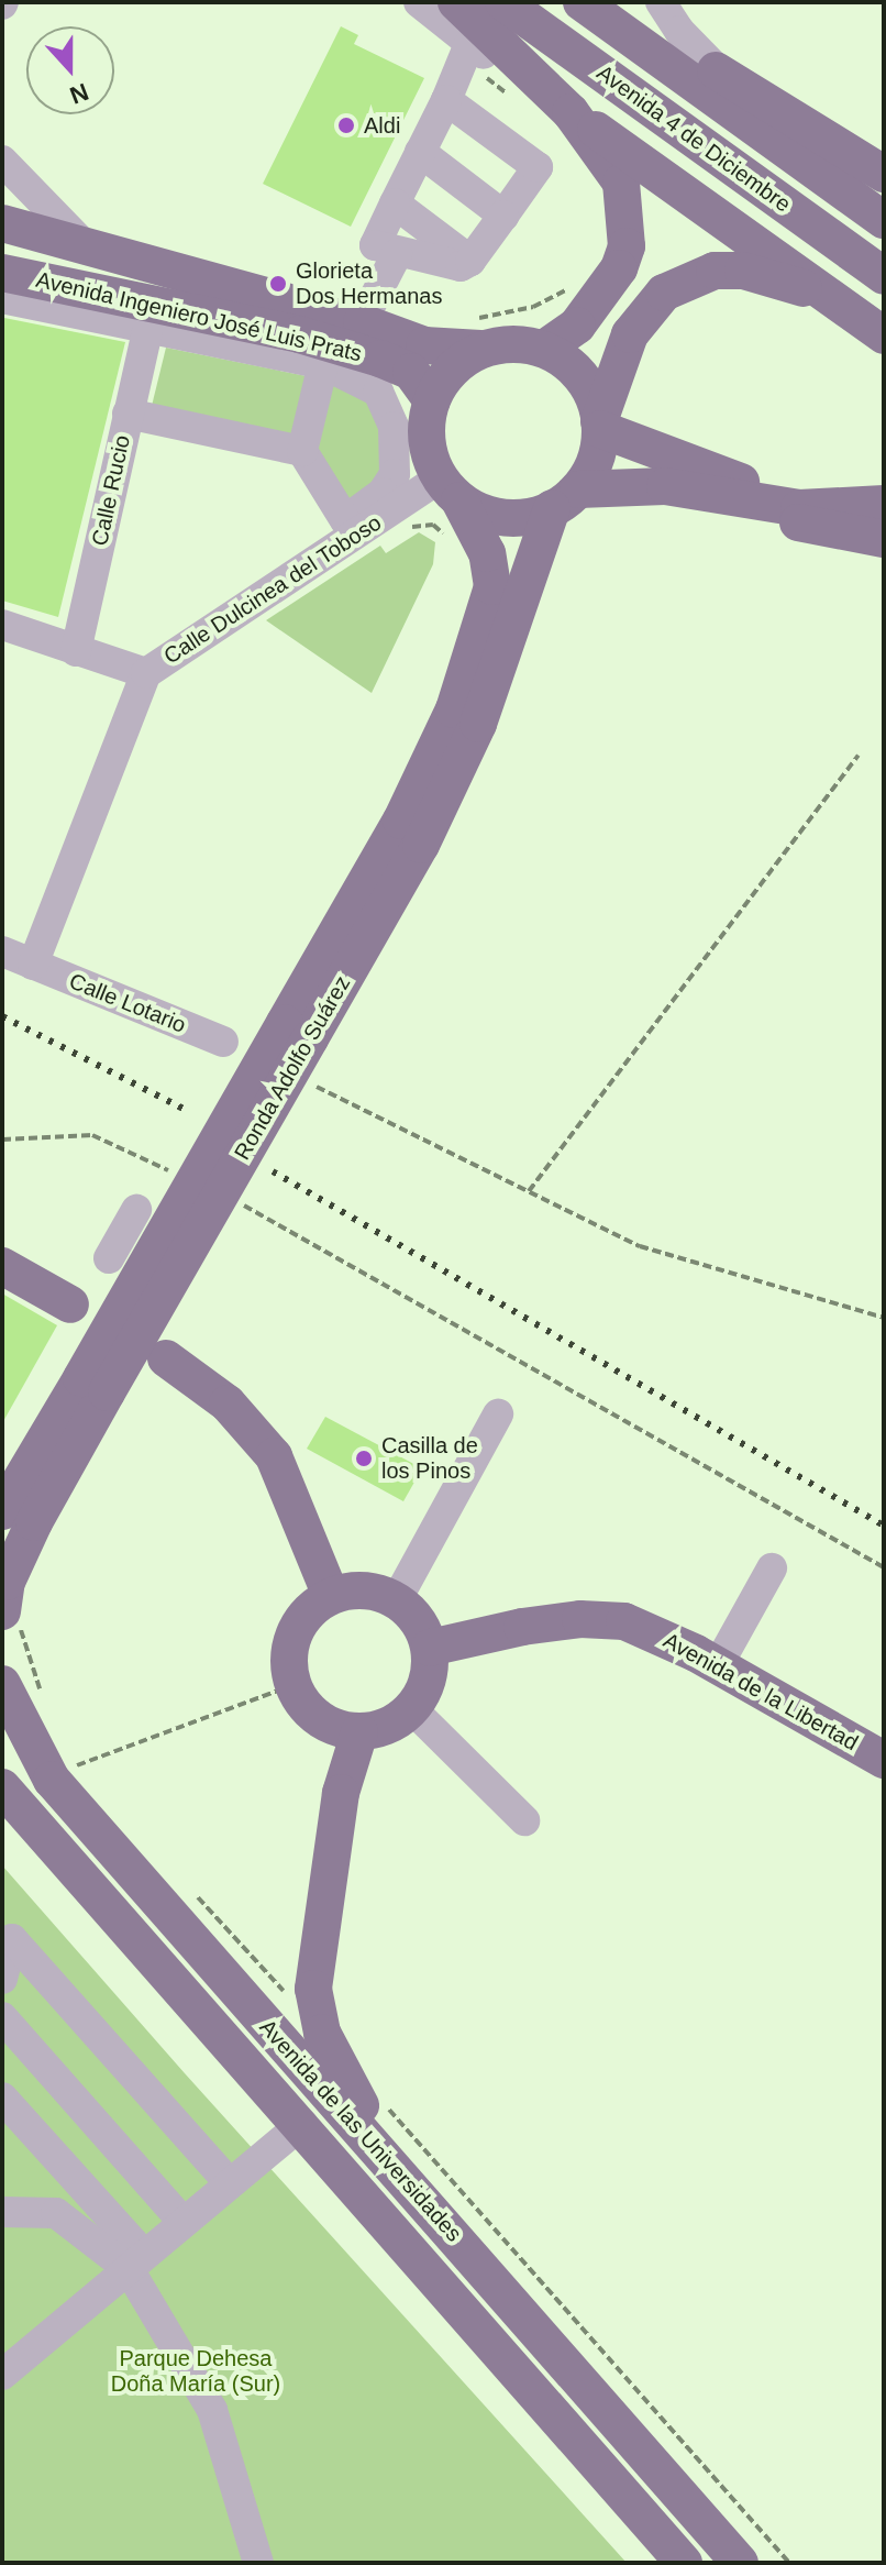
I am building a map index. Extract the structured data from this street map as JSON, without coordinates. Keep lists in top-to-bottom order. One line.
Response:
{"streets":{"main road":["Avenida 4 de Diciembre","Avenida Ingeniero José Luis Prats","Ronda Adolfo Suárez","Avenida de la Libertad","Avenida de las Universidades"],"street":["Calle Rucio","Calle Dulcinea del Toboso","Calle Lotario"]},"crossings":[["Avenida Ingeniero José Luis Prats","Calle Rucio"],["Avenida Ingeniero José Luis Prats","Calle Dulcinea del Toboso"],["Avenida Ingeniero José Luis Prats","Ronda Adolfo Suárez"],["Calle Dulcinea del Toboso","Calle Lotario"],["Calle Dulcinea del Toboso","Ronda Adolfo Suárez"]],"parks":["Parque Dehesa Doña María (Sur)"],"places":["Aldi","Glorieta Dos Hermanas","Casilla de los Pinos"],"north":"bottom"}
